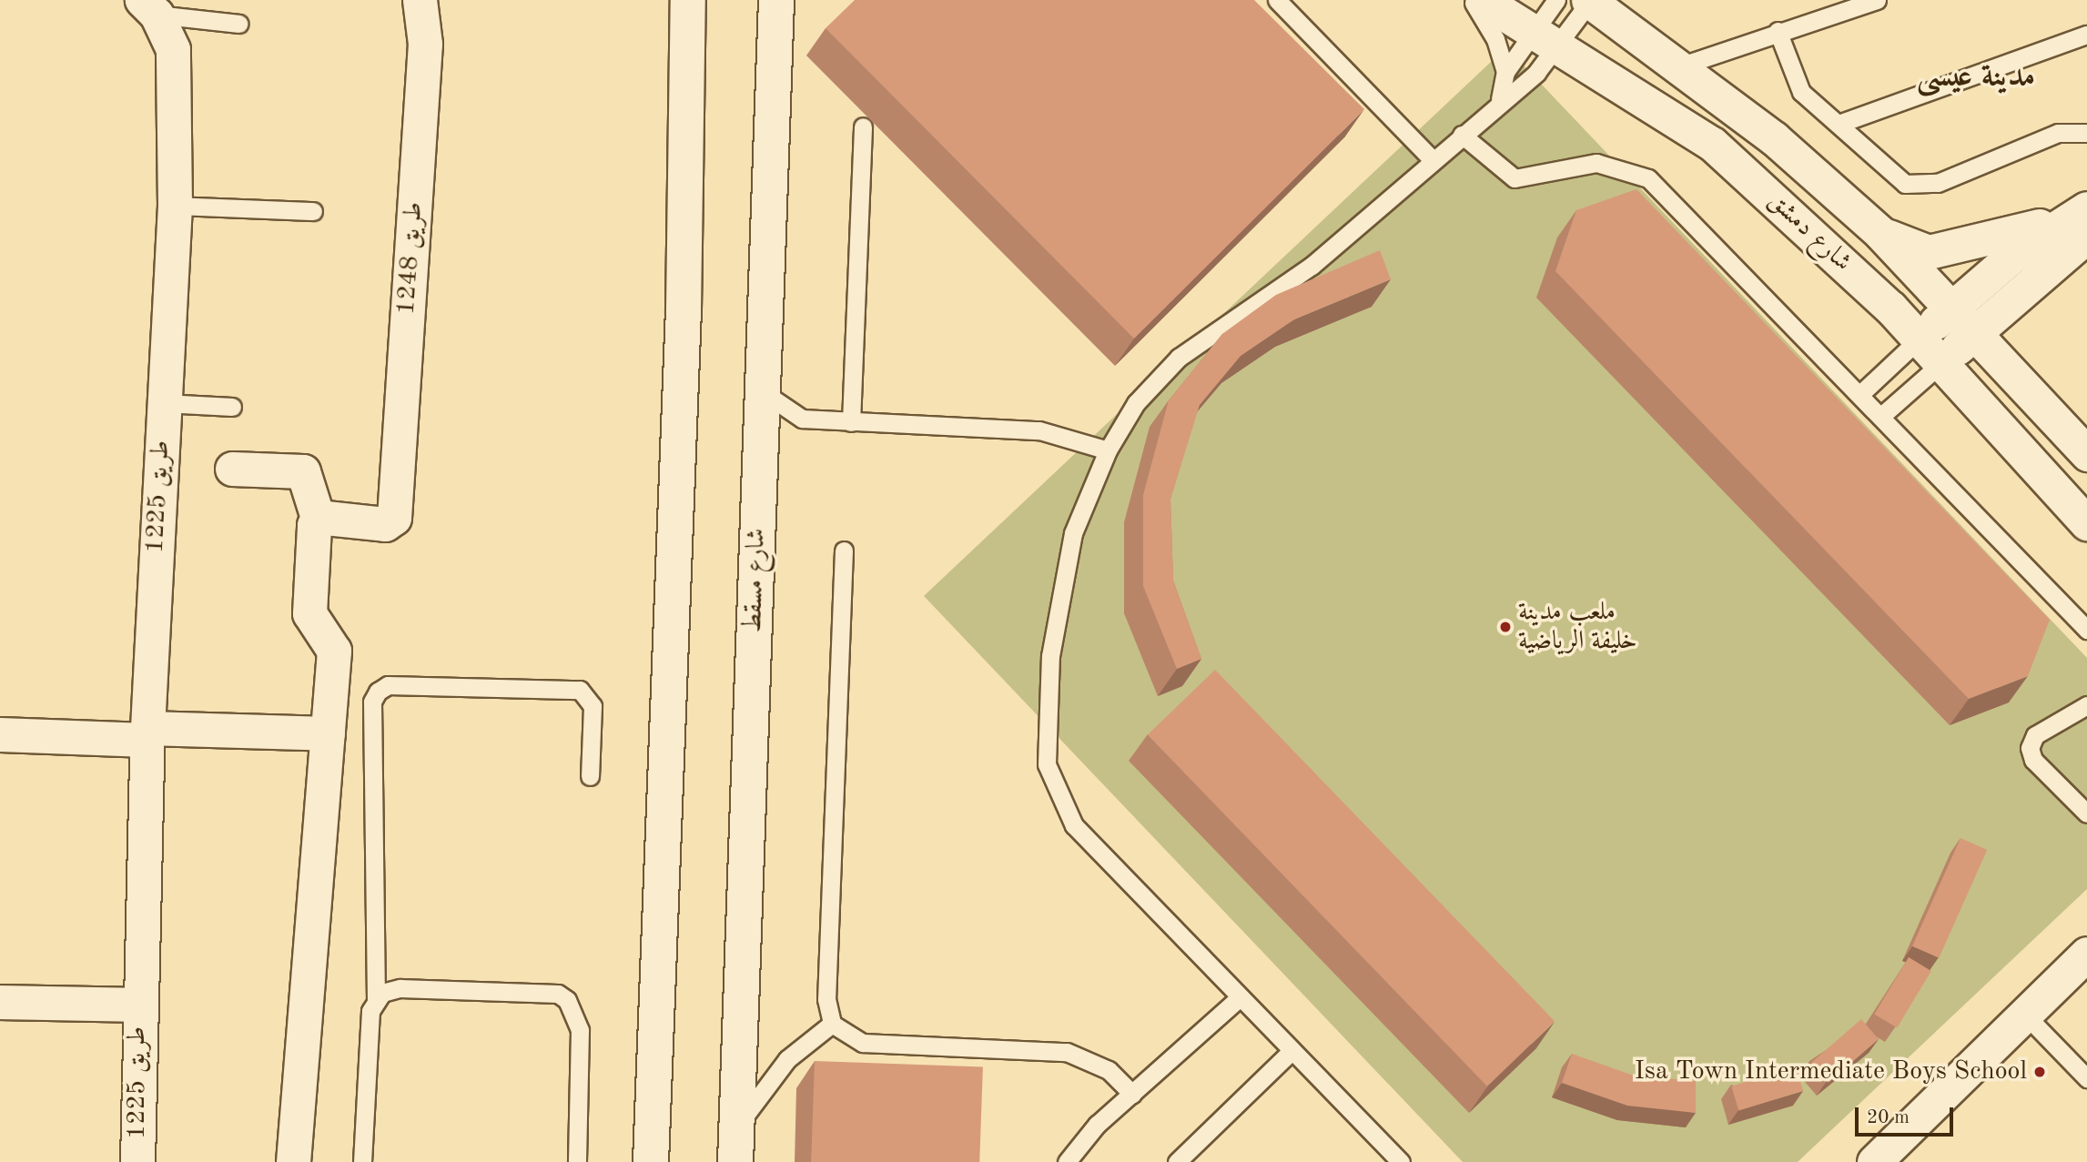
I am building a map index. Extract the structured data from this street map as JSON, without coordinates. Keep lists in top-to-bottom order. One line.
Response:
{"streets":{"street":["شارع دمشق","طريق 1248","طريق 1225","شارع مسقط"]},"districts":["مدينة عيسى"],"places":["ملعب مدينة خليفة الرياضية","Isa Town Intermediate Boys School"],"scale_bar":"20 m"}
